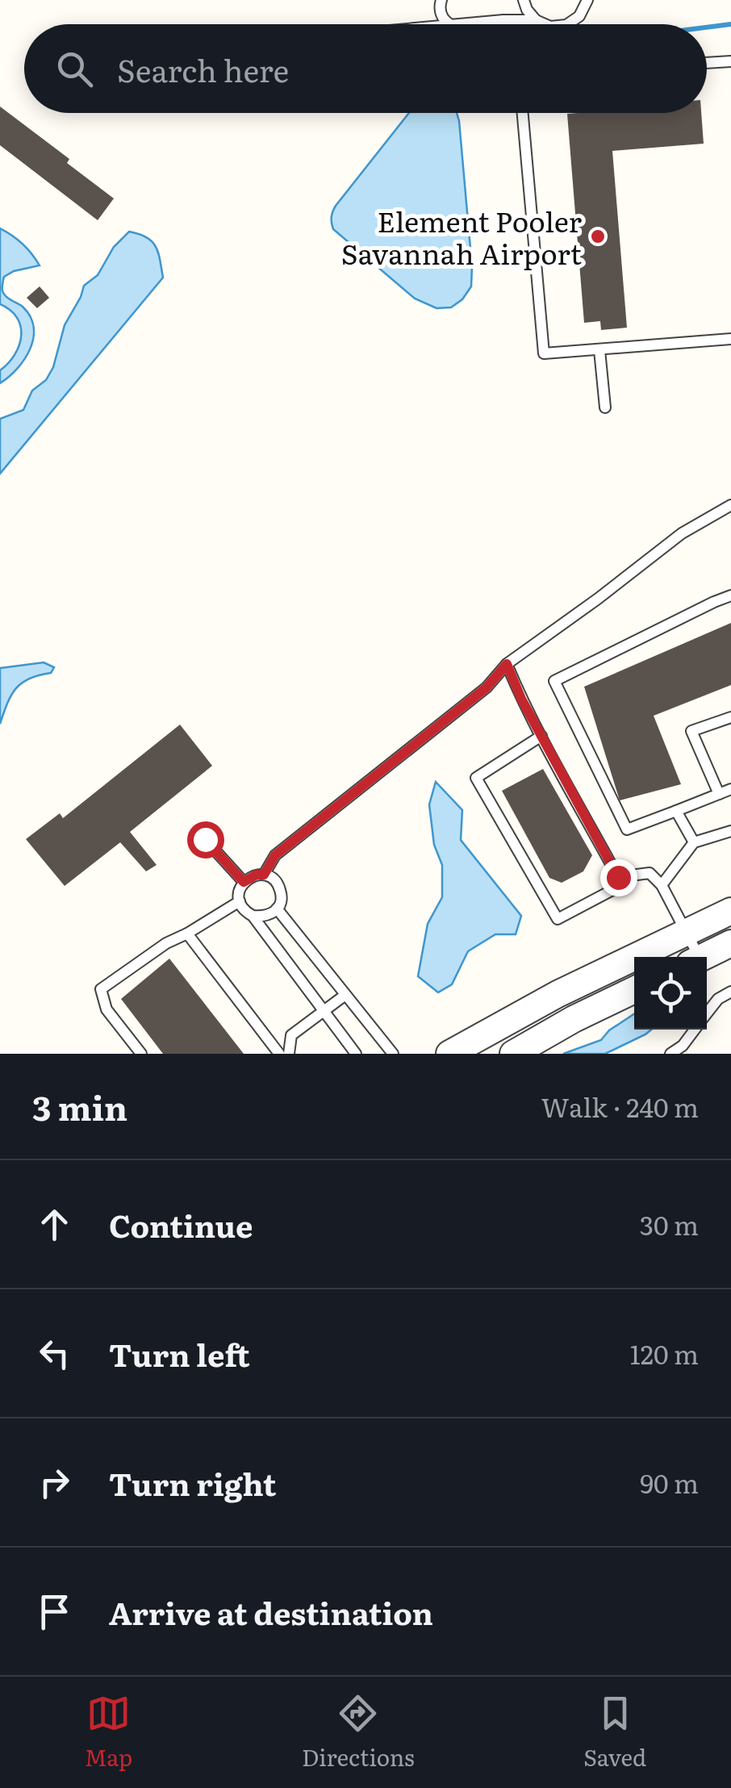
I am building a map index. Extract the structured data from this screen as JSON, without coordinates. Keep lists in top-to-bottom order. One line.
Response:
{"places":["Element Pooler Savannah Airport"],"page":{"search":"Search here","heading":["3 min","Walk · 240 m"],"list":[["Continue","30 m"],["Turn left","120 m"],["Turn right","90 m"],"Arrive at destination"],"nav":["Map","Directions","Saved"]}}
